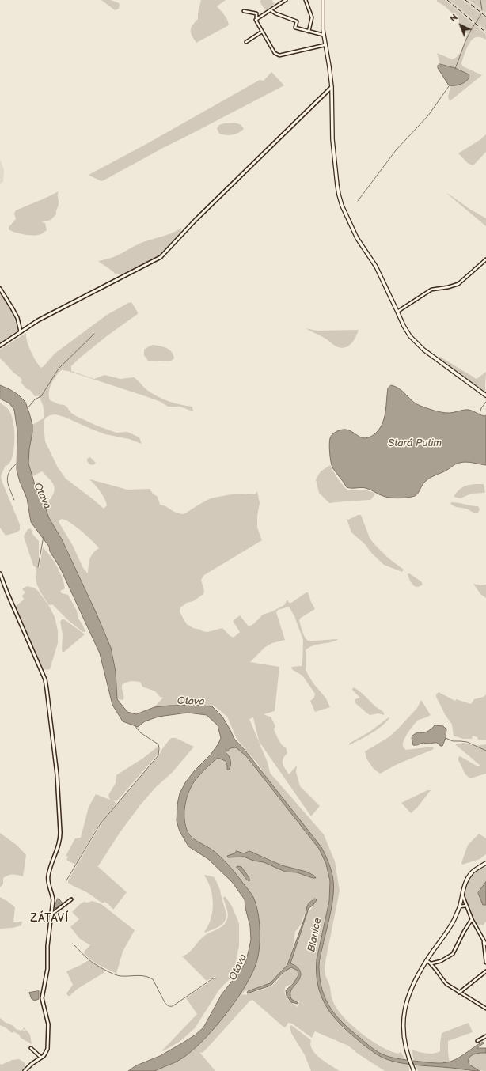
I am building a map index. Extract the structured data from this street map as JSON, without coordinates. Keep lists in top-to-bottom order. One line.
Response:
{"districts":["ZÁTAVÍ"],"water":["Stará Putim","Otava","Blanice"],"north":"top left"}
